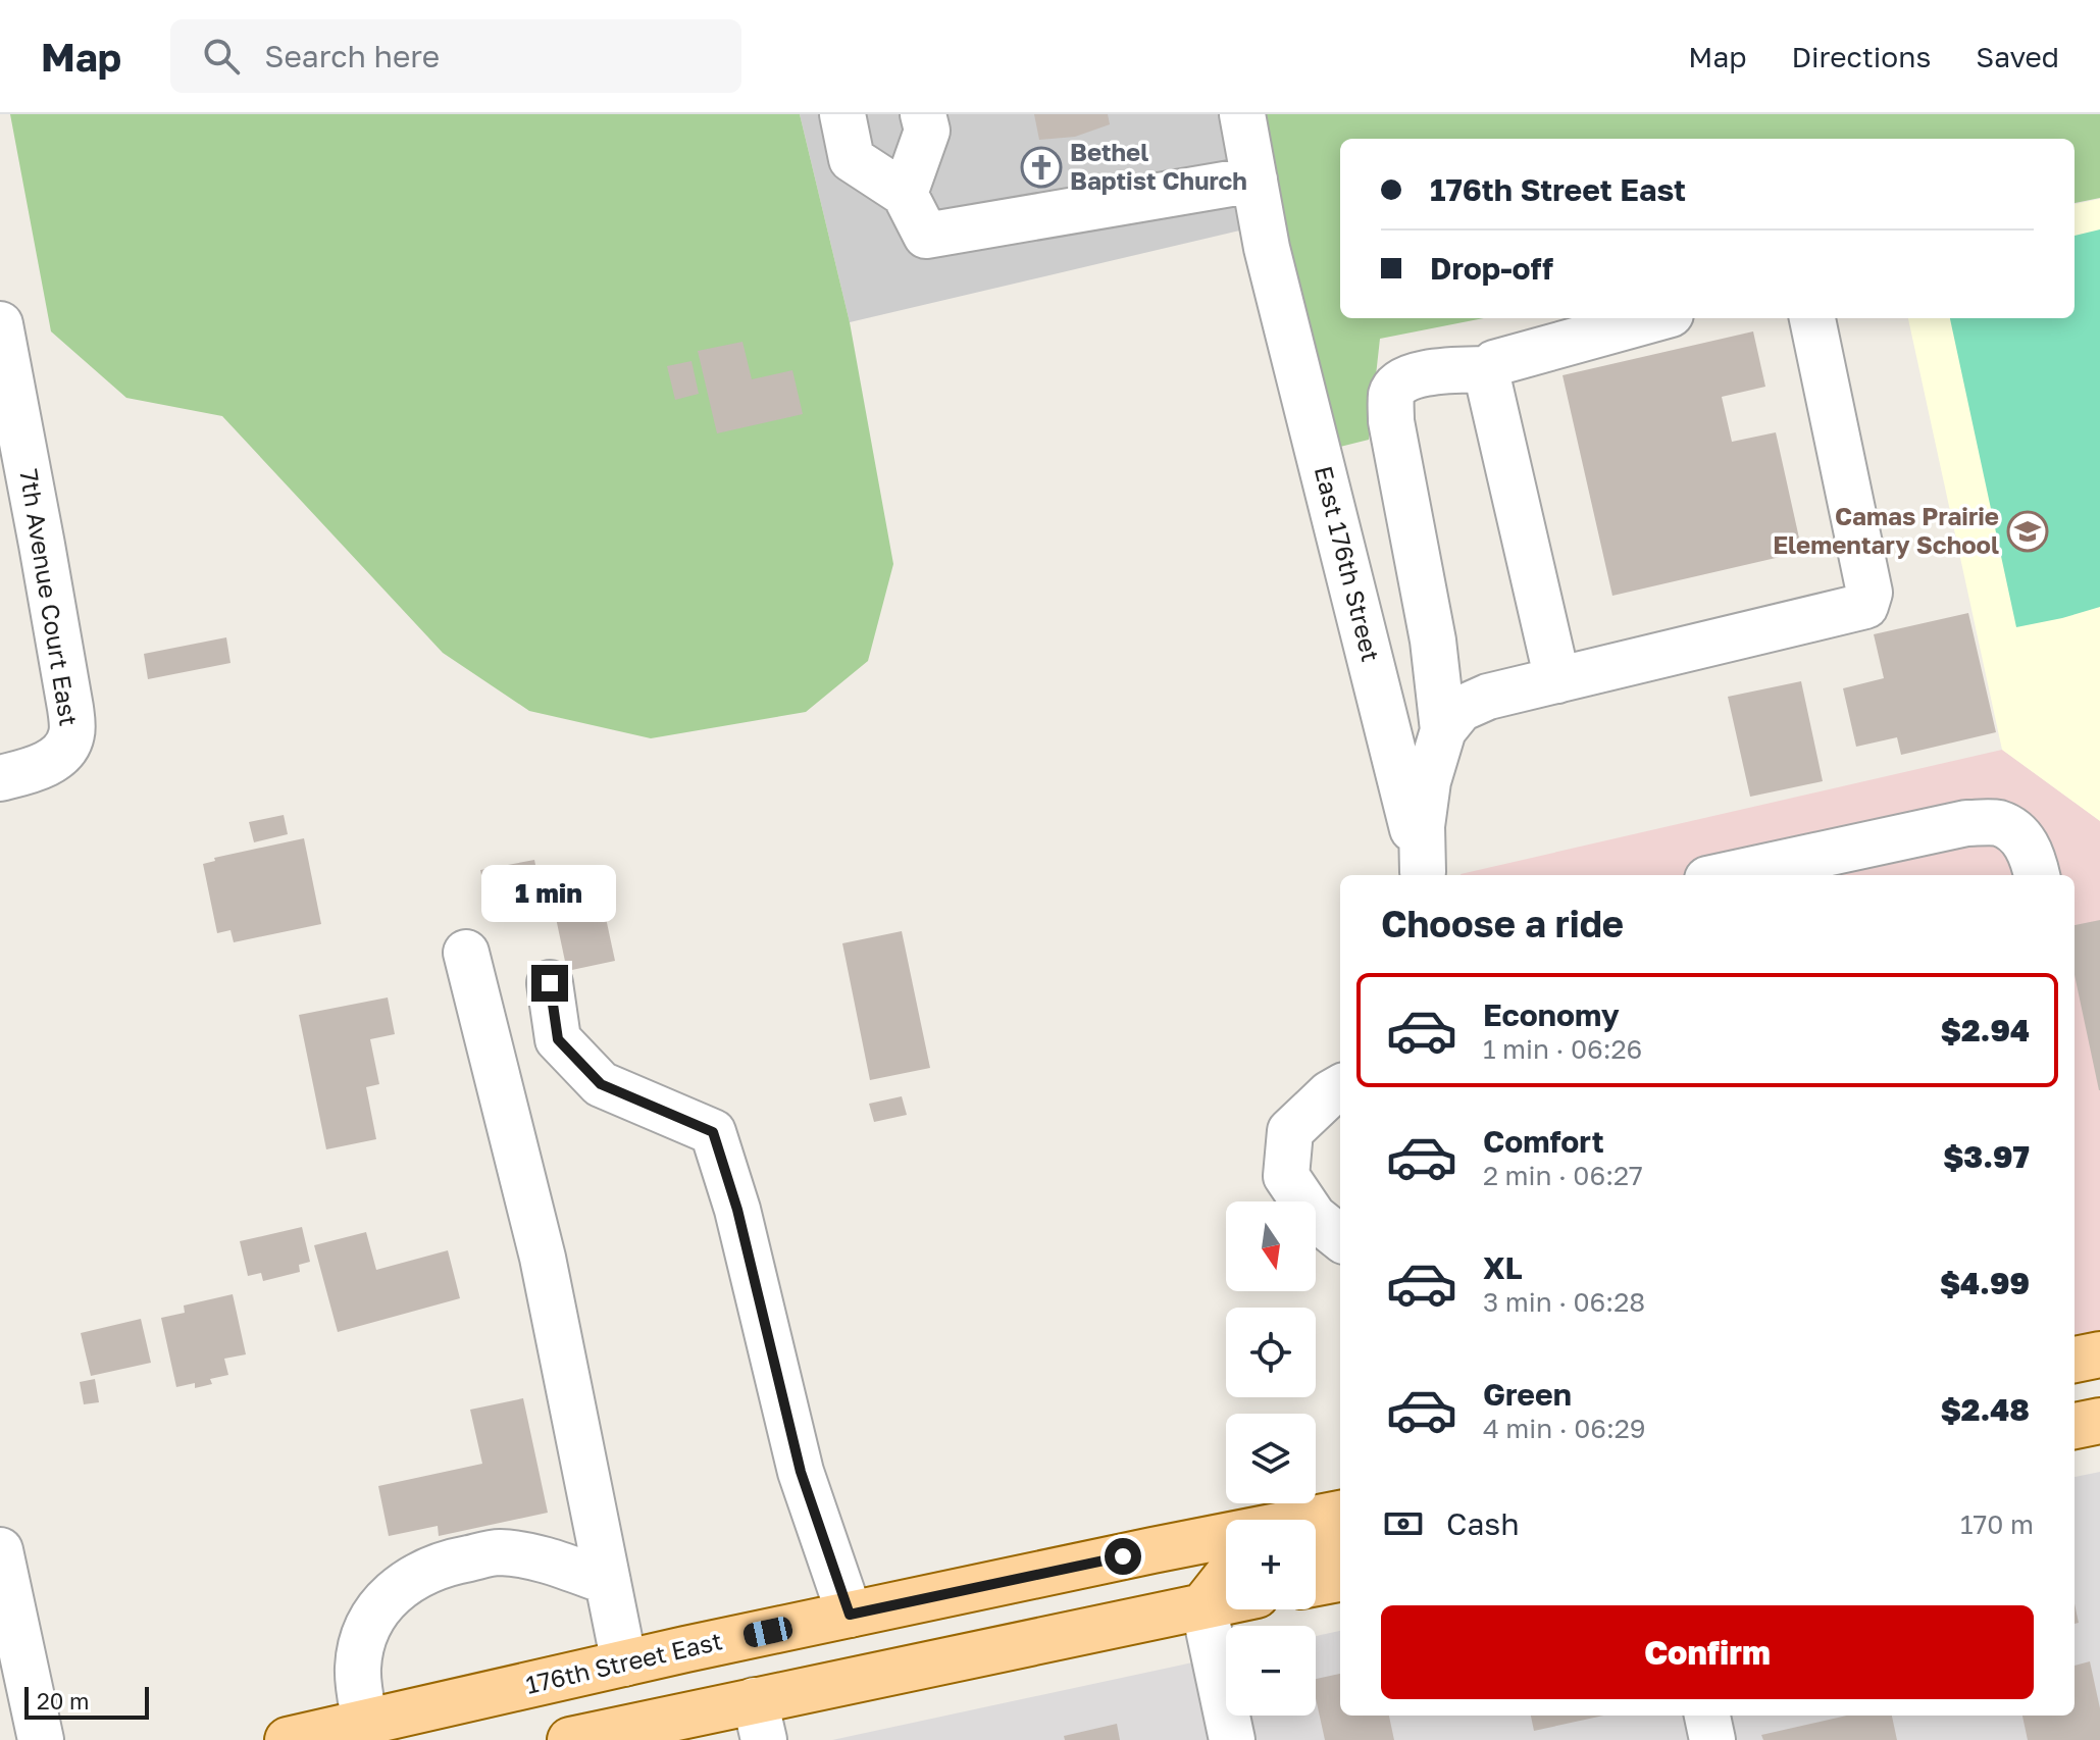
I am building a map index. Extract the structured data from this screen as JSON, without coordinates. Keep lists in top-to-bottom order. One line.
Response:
{"streets":{"main road":["176th Street East"],"street":["East 176th Street","7th Avenue Court East"]},"places":{"church":["Bethel Baptist Church"],"school or university":["Camas Prairie Elementary School"]},"scale_bar":"20 m","north":"bottom","page":{"header":"Map","search":"Search here","nav":["Map","Directions","Saved"],"banner":["176th Street East","Drop-off"],"bubble":"1 min","heading":"Choose a ride","list":[{"name":"Economy","note":"1 min · 06:26","value":"$2.94"},{"name":"Comfort","note":"2 min · 06:27","value":"$3.97"},{"name":"XL","note":"3 min · 06:28","value":"$4.99"},{"name":"Green","note":"4 min · 06:29","value":"$2.48"}],"map_buttons":["+","−"],"pay":["Cash","170 m"],"buttons":"Confirm","scale":"20 m"}}
